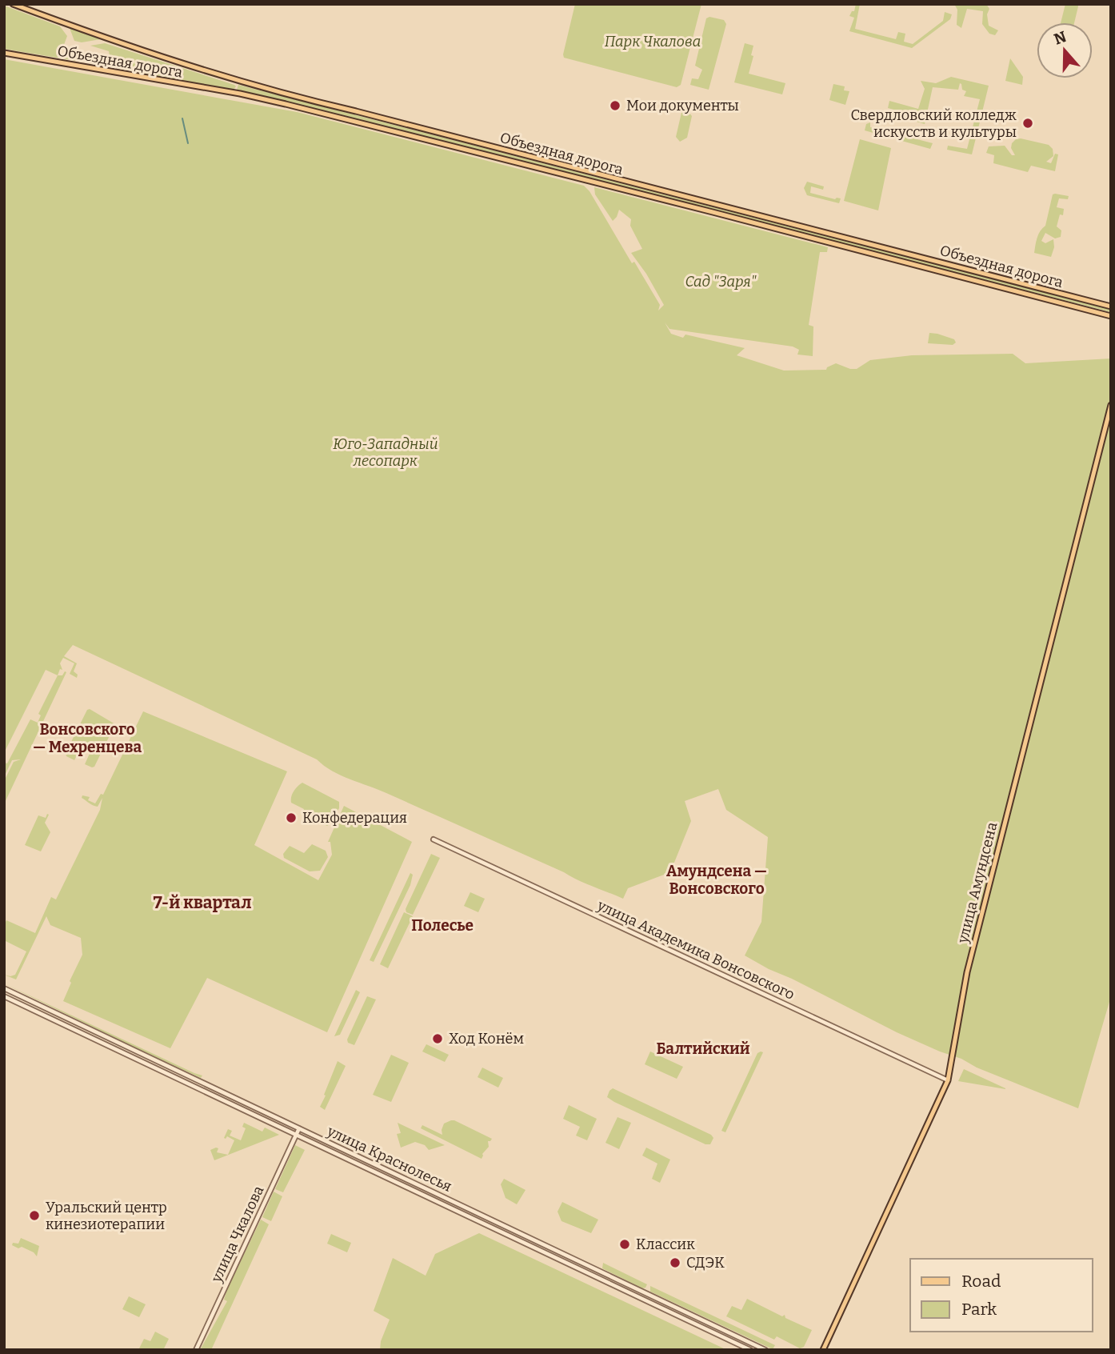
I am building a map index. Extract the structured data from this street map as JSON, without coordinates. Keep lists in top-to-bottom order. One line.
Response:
{"streets":{"main road":["Объездная дорога","улица Амундсена"],"street":["улица Академика Вонсовского","улица Краснолесья","улица Чкалова"]},"crossings":[["улица Амундсена","улица Академика Вонсовского"],["улица Краснолесья","улица Чкалова"]],"districts":["Вонсовского — Мехренцева","Амундсена — Вонсовского","7-й квартал","Полесье","Балтийский"],"parks":["Парк Чкалова","Сад \"Заря\"","Юго-Западный лесопарк"],"places":["Мои документы","Свердловский колледж искусств и культуры","Конфедерация","Ход Конём","Уральский центр кинезиотерапии","Классик","СДЭК"],"legend":["Road","Park"],"north":"top"}
